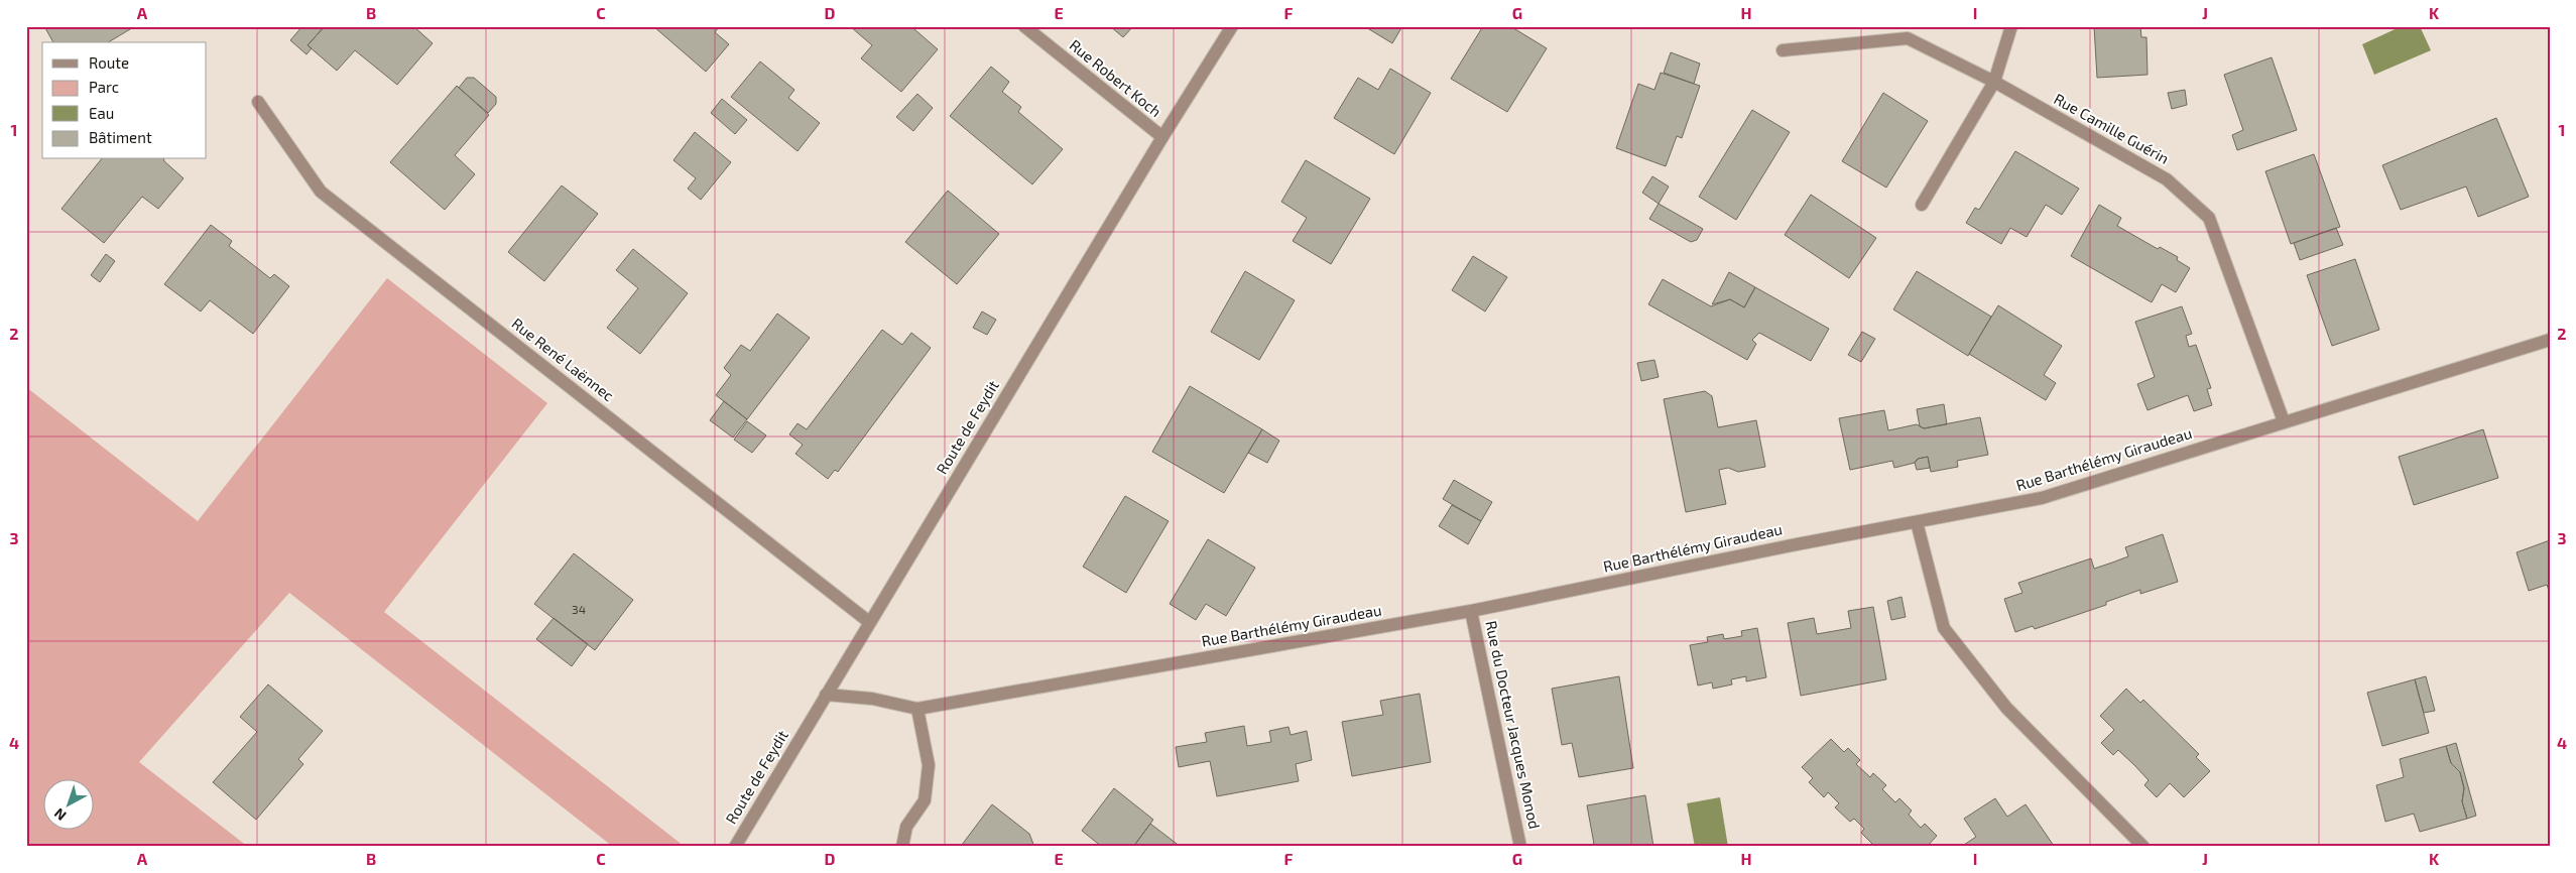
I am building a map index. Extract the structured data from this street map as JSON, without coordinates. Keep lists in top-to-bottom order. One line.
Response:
{"streets":{"street":["Rue Robert Koch","Rue Camille Guérin","Rue René Laënnec","Route de Feydit","Rue Barthélémy Giraudeau","Rue du Docteur Jacques Monod"]},"crossings":[["Rue Robert Koch","Route de Feydit"],["Rue Camille Guérin","Rue Barthélémy Giraudeau"],["Rue René Laënnec","Route de Feydit"],["Route de Feydit","Rue Barthélémy Giraudeau"],["Rue Barthélémy Giraudeau","Rue du Docteur Jacques Monod"]],"house_numbers":["34"],"legend":["Route","Parc","Eau","Bâtiment"],"north":"bottom left","grid":{"columns":["A","B","C","D","E","F","G","H","I","J","K"],"rows":["1","2","3","4"]}}
